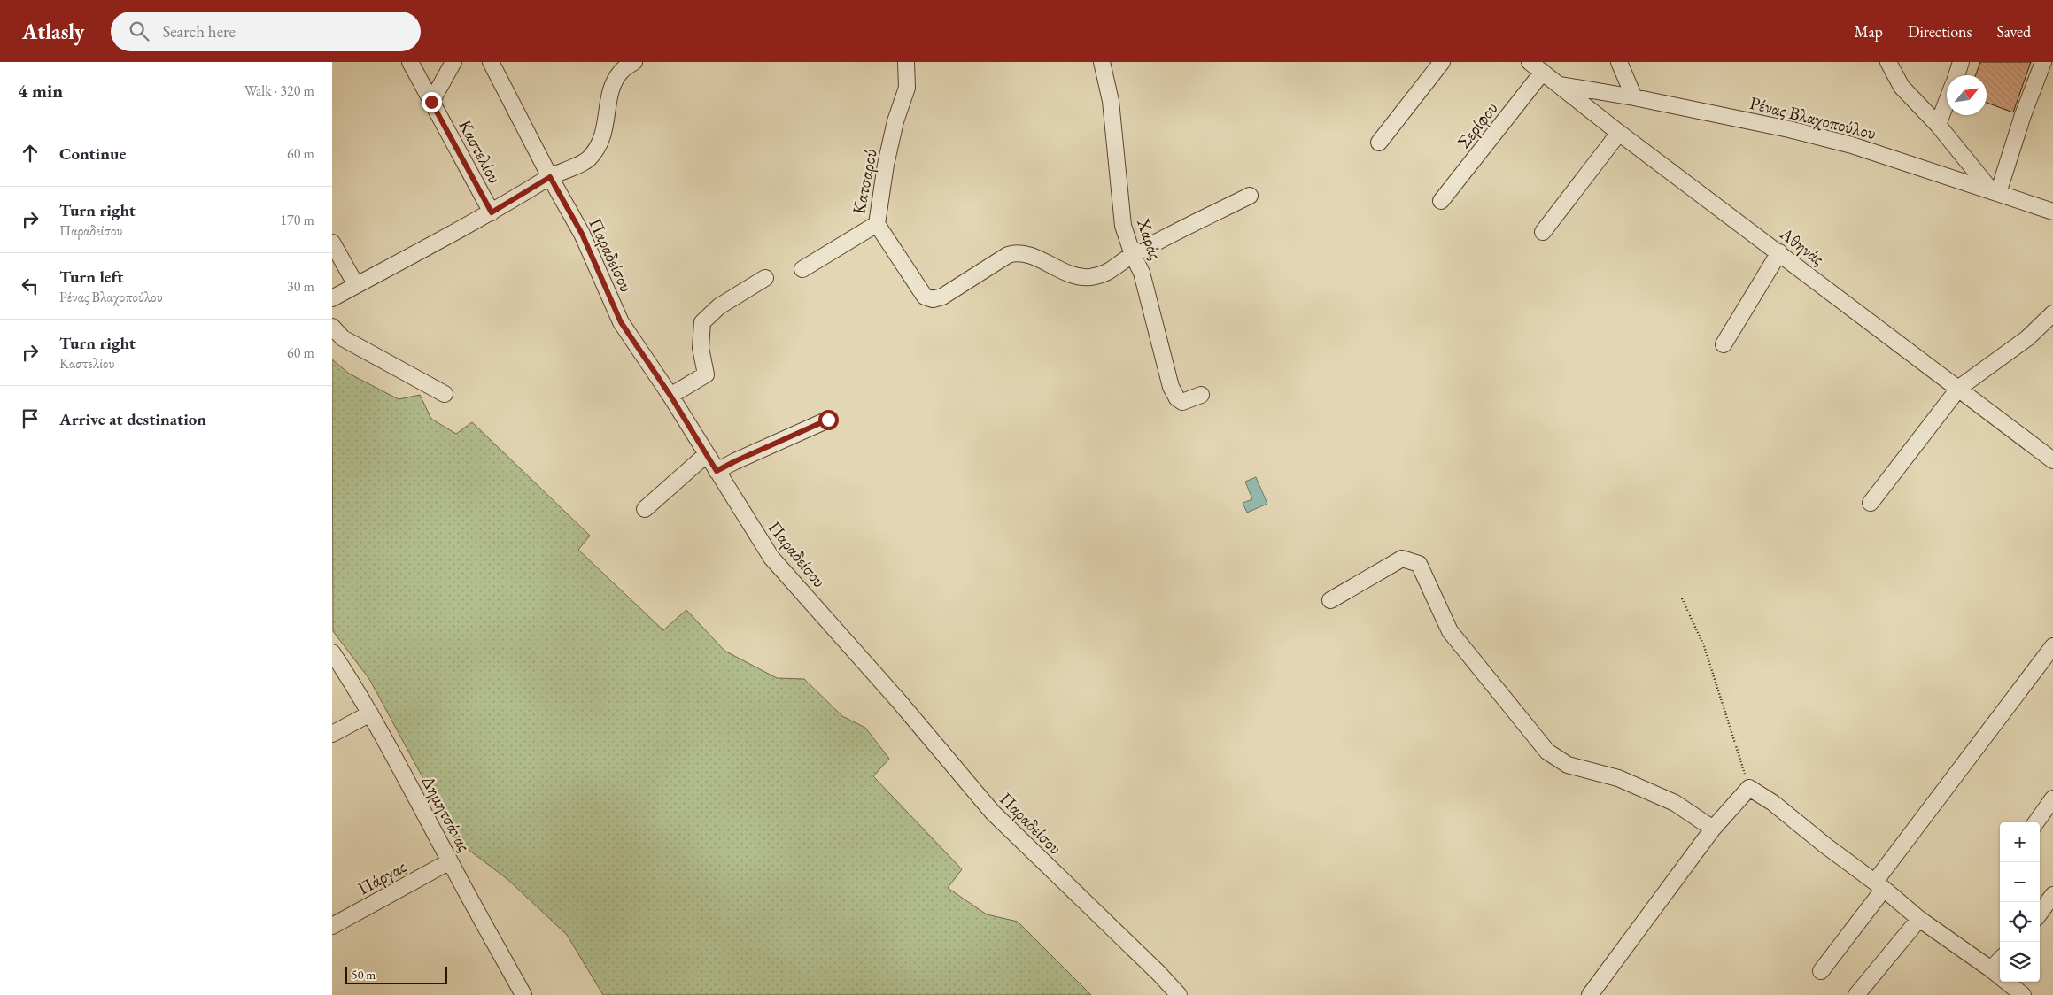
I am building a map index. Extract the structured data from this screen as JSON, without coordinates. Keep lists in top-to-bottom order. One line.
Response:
{"streets":{"street":["Ρένας Βλαχοπούλου","Σερίφου","Καστελίου","Κατσαρού","Χαράς","Αθηνάς","Παραδείσου","Δημητσάνας","Πάργας"]},"crossings":[["Ρένας Βλαχοπούλου","Αθηνάς"],["Σερίφου","Αθηνάς"],["Δημητσάνας","Πάργας"]],"scale_bar":"50 m","north":"top right","page":{"header":"Atlasly","search":"Search here","nav":["Map","Directions","Saved"],"heading":["4 min","Walk · 320 m"],"list":[["Continue","60 m"],["Turn right","Παραδείσου","170 m"],["Turn left","Ρένας Βλαχοπούλου","30 m"],["Turn right","Καστελίου","60 m"],"Arrive at destination"],"map_buttons":["+","−"],"scale":"50 m"}}
